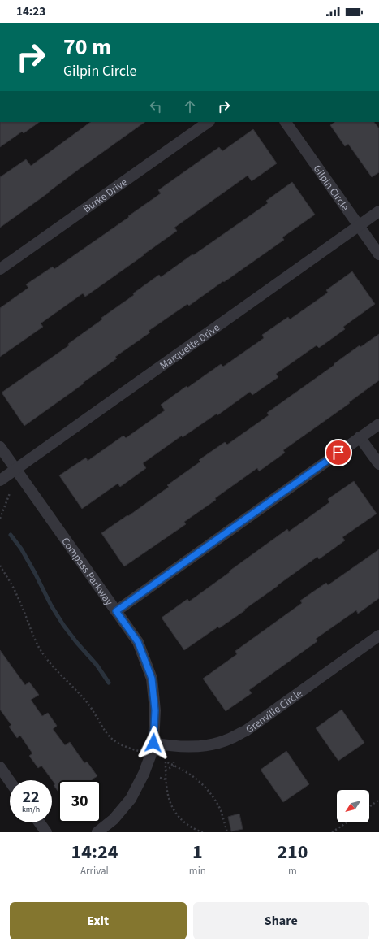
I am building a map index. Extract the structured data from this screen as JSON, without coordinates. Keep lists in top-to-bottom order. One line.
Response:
{"streets":{"street":["Gilpin Circle","Burke Drive","Marquette Drive","Compass Parkway","Grenville Circle"]},"crossings":[["Gilpin Circle","Marquette Drive"],["Marquette Drive","Compass Parkway"],["Compass Parkway","Grenville Circle"]],"north":"bottom left","page":{"status":"14:23","turn":["70 m","Gilpin Circle"],"speed":"22 km/h","limit":"30","eta":["14:24","Arrival","1","min","210","m"],"buttons":["Exit","Share"]}}
